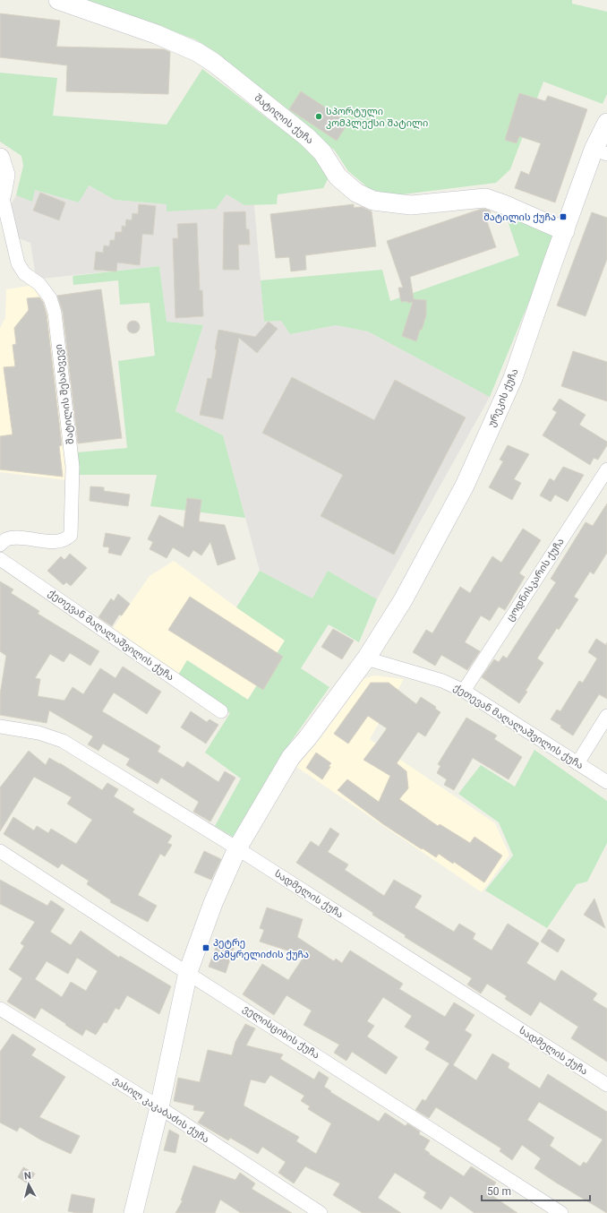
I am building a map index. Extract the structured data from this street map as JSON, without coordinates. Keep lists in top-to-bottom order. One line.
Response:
{"streets":{"street":["შატილის ქუჩა","შატილის შესახვევი","ურეკის ქუჩა","ცოდნისკარის ქუჩა","ქეთევან მაღალაშვილის ქუჩა","სადმელის ქუჩა","ველისციხის ქუჩა","ვასილ კაკაბაძის ქუჩა"]},"crossings":[["შატილის ქუჩა","ურეკის ქუჩა"],["ურეკის ქუჩა","ქეთევან მაღალაშვილის ქუჩა"],["ცოდნისკარის ქუჩა","ქეთევან მაღალაშვილის ქუჩა"]],"places":{"other":["სპორტული კომპლექსი შატილი"],"transit":["შატილის ქუჩა","პეტრე გამყრელიძის ქუჩა"]},"scale_bar":"50 m","north":"top"}
